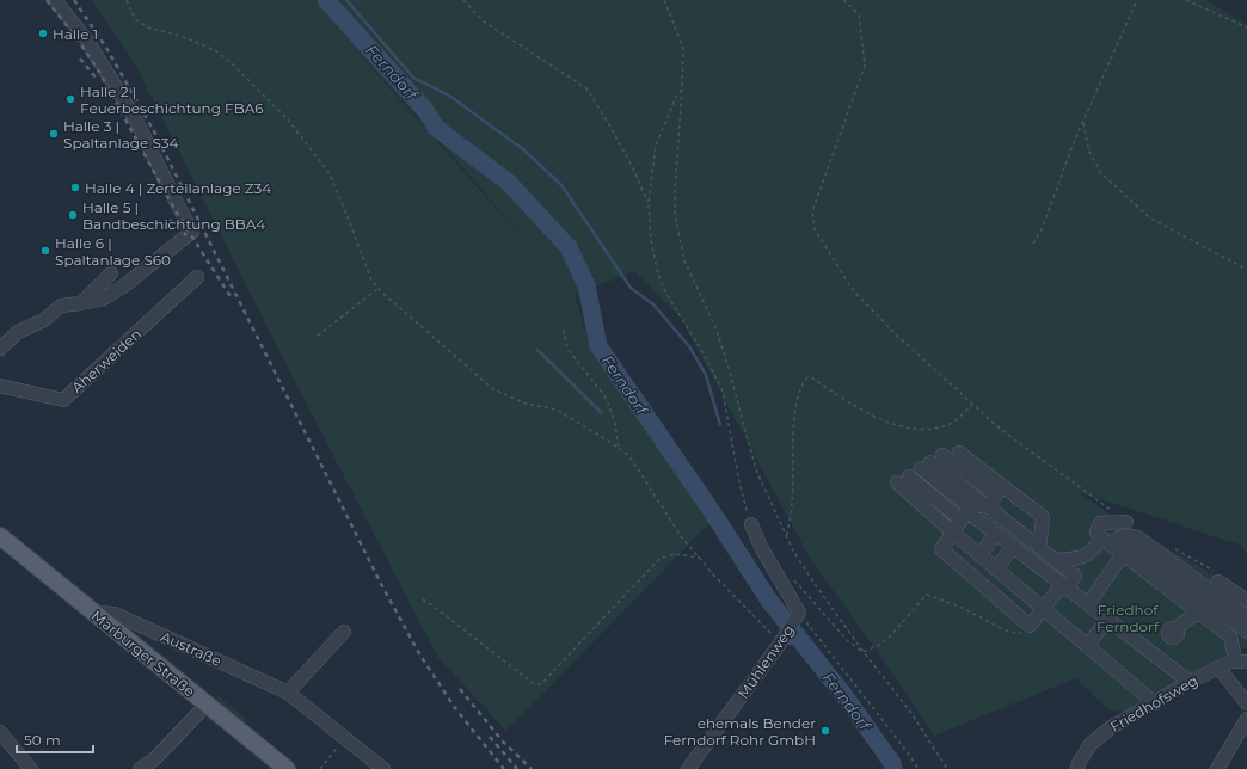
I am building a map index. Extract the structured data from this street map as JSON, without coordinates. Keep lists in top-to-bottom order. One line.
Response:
{"streets":{"main road":["Marburger Straße"],"street":["Aherweiden","Austraße","Mühlenweg","Friedhofsweg"]},"crossings":[["Austraße","Marburger Straße"]],"water":["Ferndorf"],"parks":["Friedhof Ferndorf"],"places":["Halle 1","Halle 2 | Feuerbeschichtung FBA6","Halle 3 | Spaltanlage S34","Halle 4 | Zerteilanlage Z34","Halle 5 | Bandbeschichtung BBA4","Halle 6 | Spaltanlage S60","ehemals Bender Ferndorf Rohr GmbH"],"scale_bar":"50 m"}
